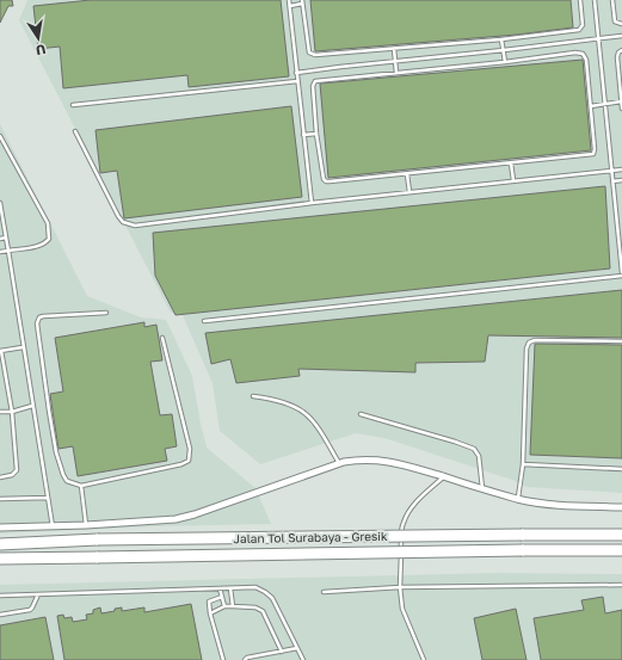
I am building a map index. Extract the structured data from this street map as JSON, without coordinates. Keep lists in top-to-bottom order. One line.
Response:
{"streets":{"highway":["Jalan Tol Surabaya - Gresik"]},"north":"bottom"}
